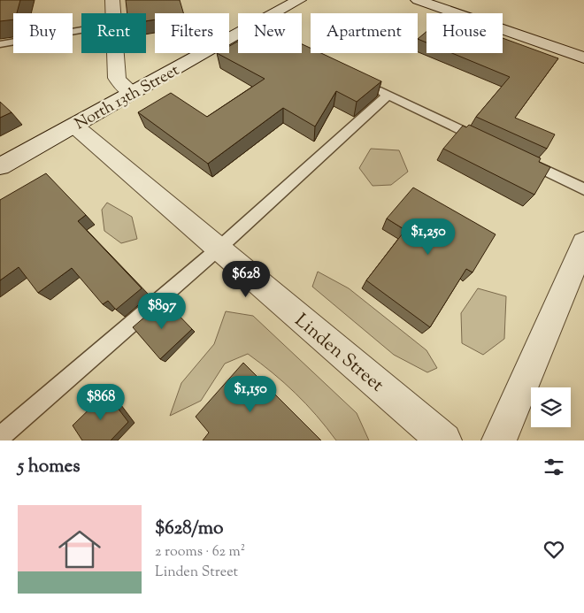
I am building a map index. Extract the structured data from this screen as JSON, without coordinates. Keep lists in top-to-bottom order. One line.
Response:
{"streets":{"street":["North 13th Street","Linden Street"]},"crossings":[["North 13th Street","Linden Street"]],"page":{"chip":["Buy","Rent","Filters","New","Apartment","House"],"price":["$1,250","$628","$897","$1,150","$868"],"heading":"5 homes","list":[{"name":"$628/mo","note":"2 rooms · 62 m² · Linden Street"}]}}
